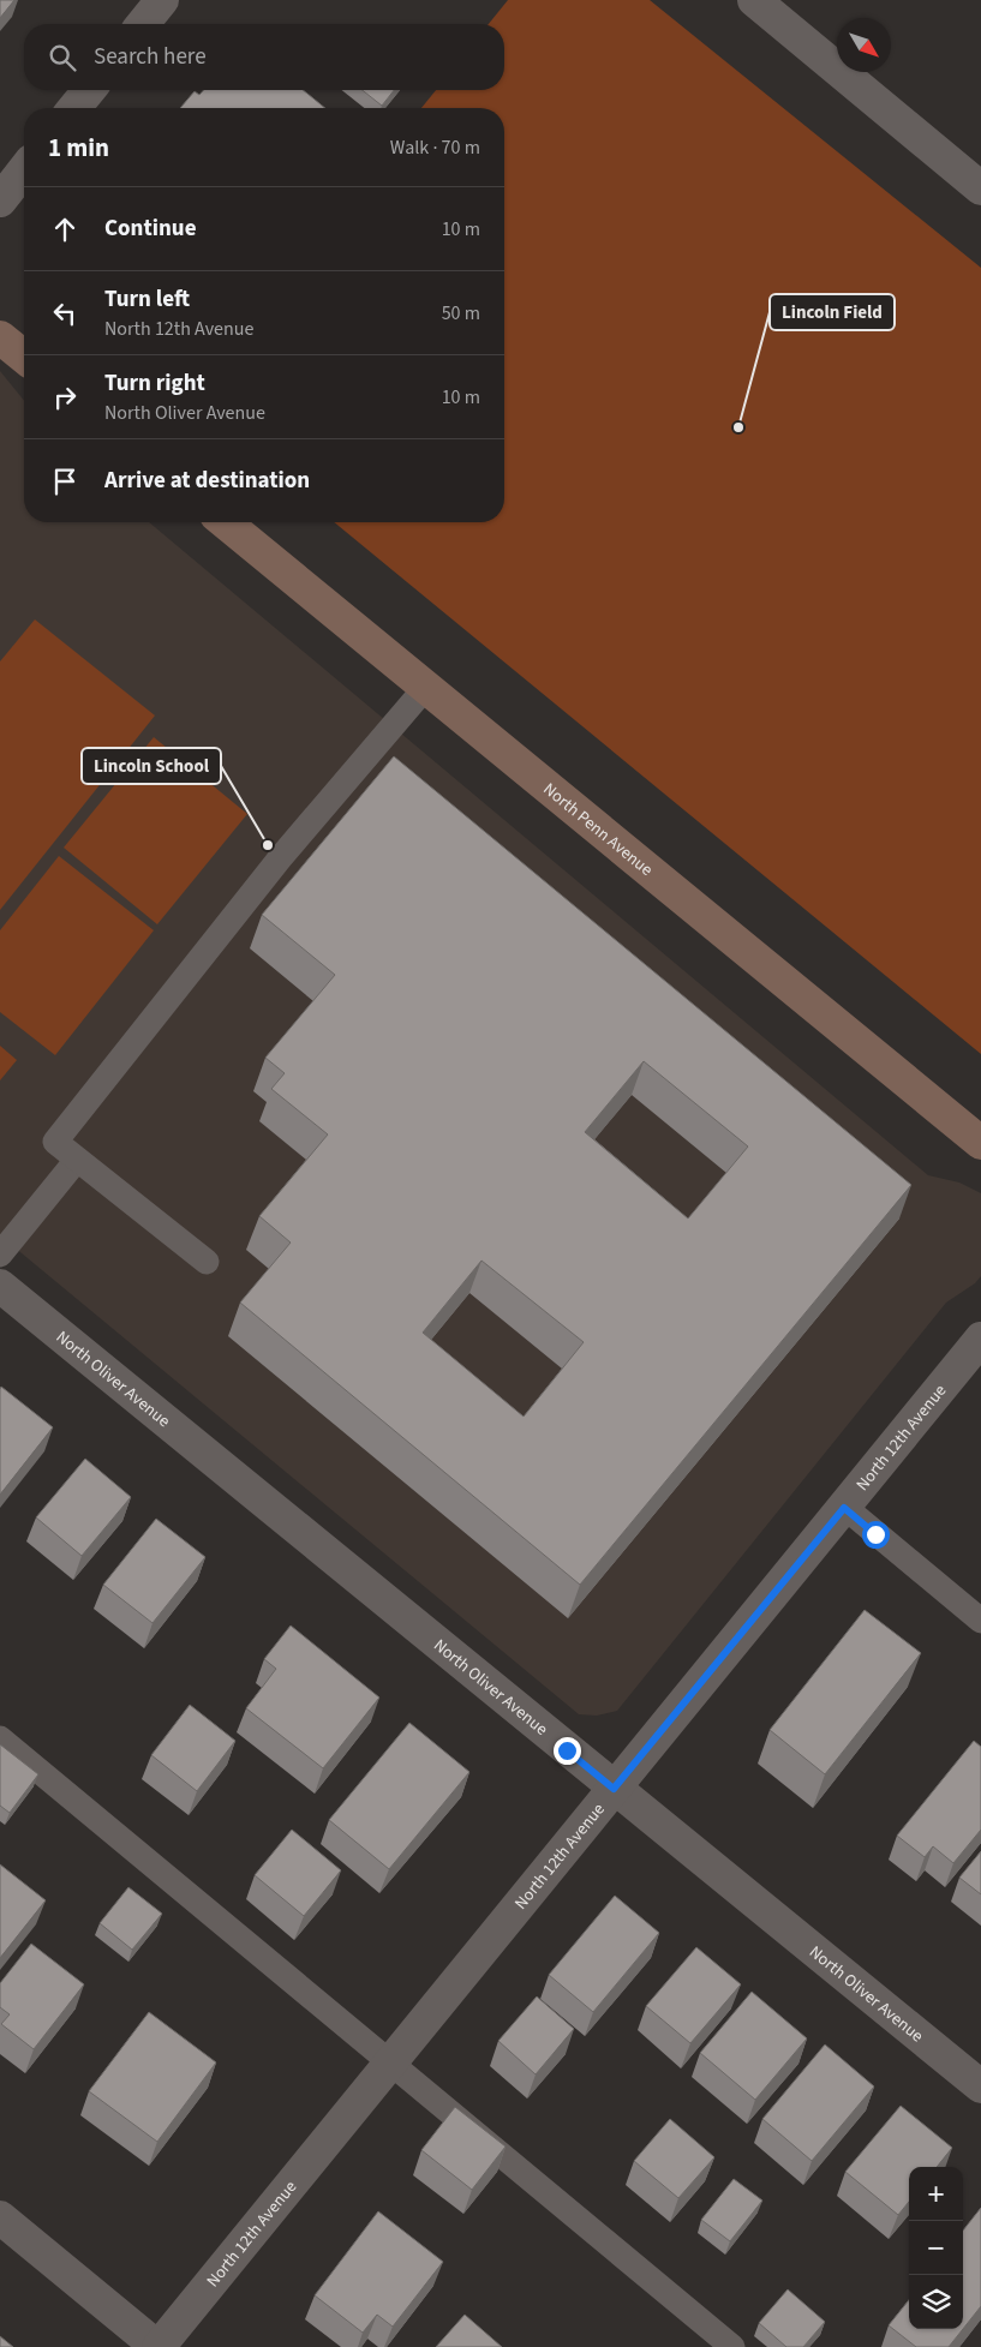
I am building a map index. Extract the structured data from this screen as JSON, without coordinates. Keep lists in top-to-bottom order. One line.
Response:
{"streets":{"main road":["North Penn Avenue"],"street":["North Oliver Avenue","North 12th Avenue"]},"crossings":[["North Oliver Avenue","North 12th Avenue"]],"places":["Lincoln Field","Lincoln School"],"north":"bottom right","page":{"search":"Search here","heading":["1 min","Walk · 70 m"],"list":[["Continue","10 m"],["Turn left","North 12th Avenue","50 m"],["Turn right","North Oliver Avenue","10 m"],"Arrive at destination"],"map_buttons":["+","−"]}}
